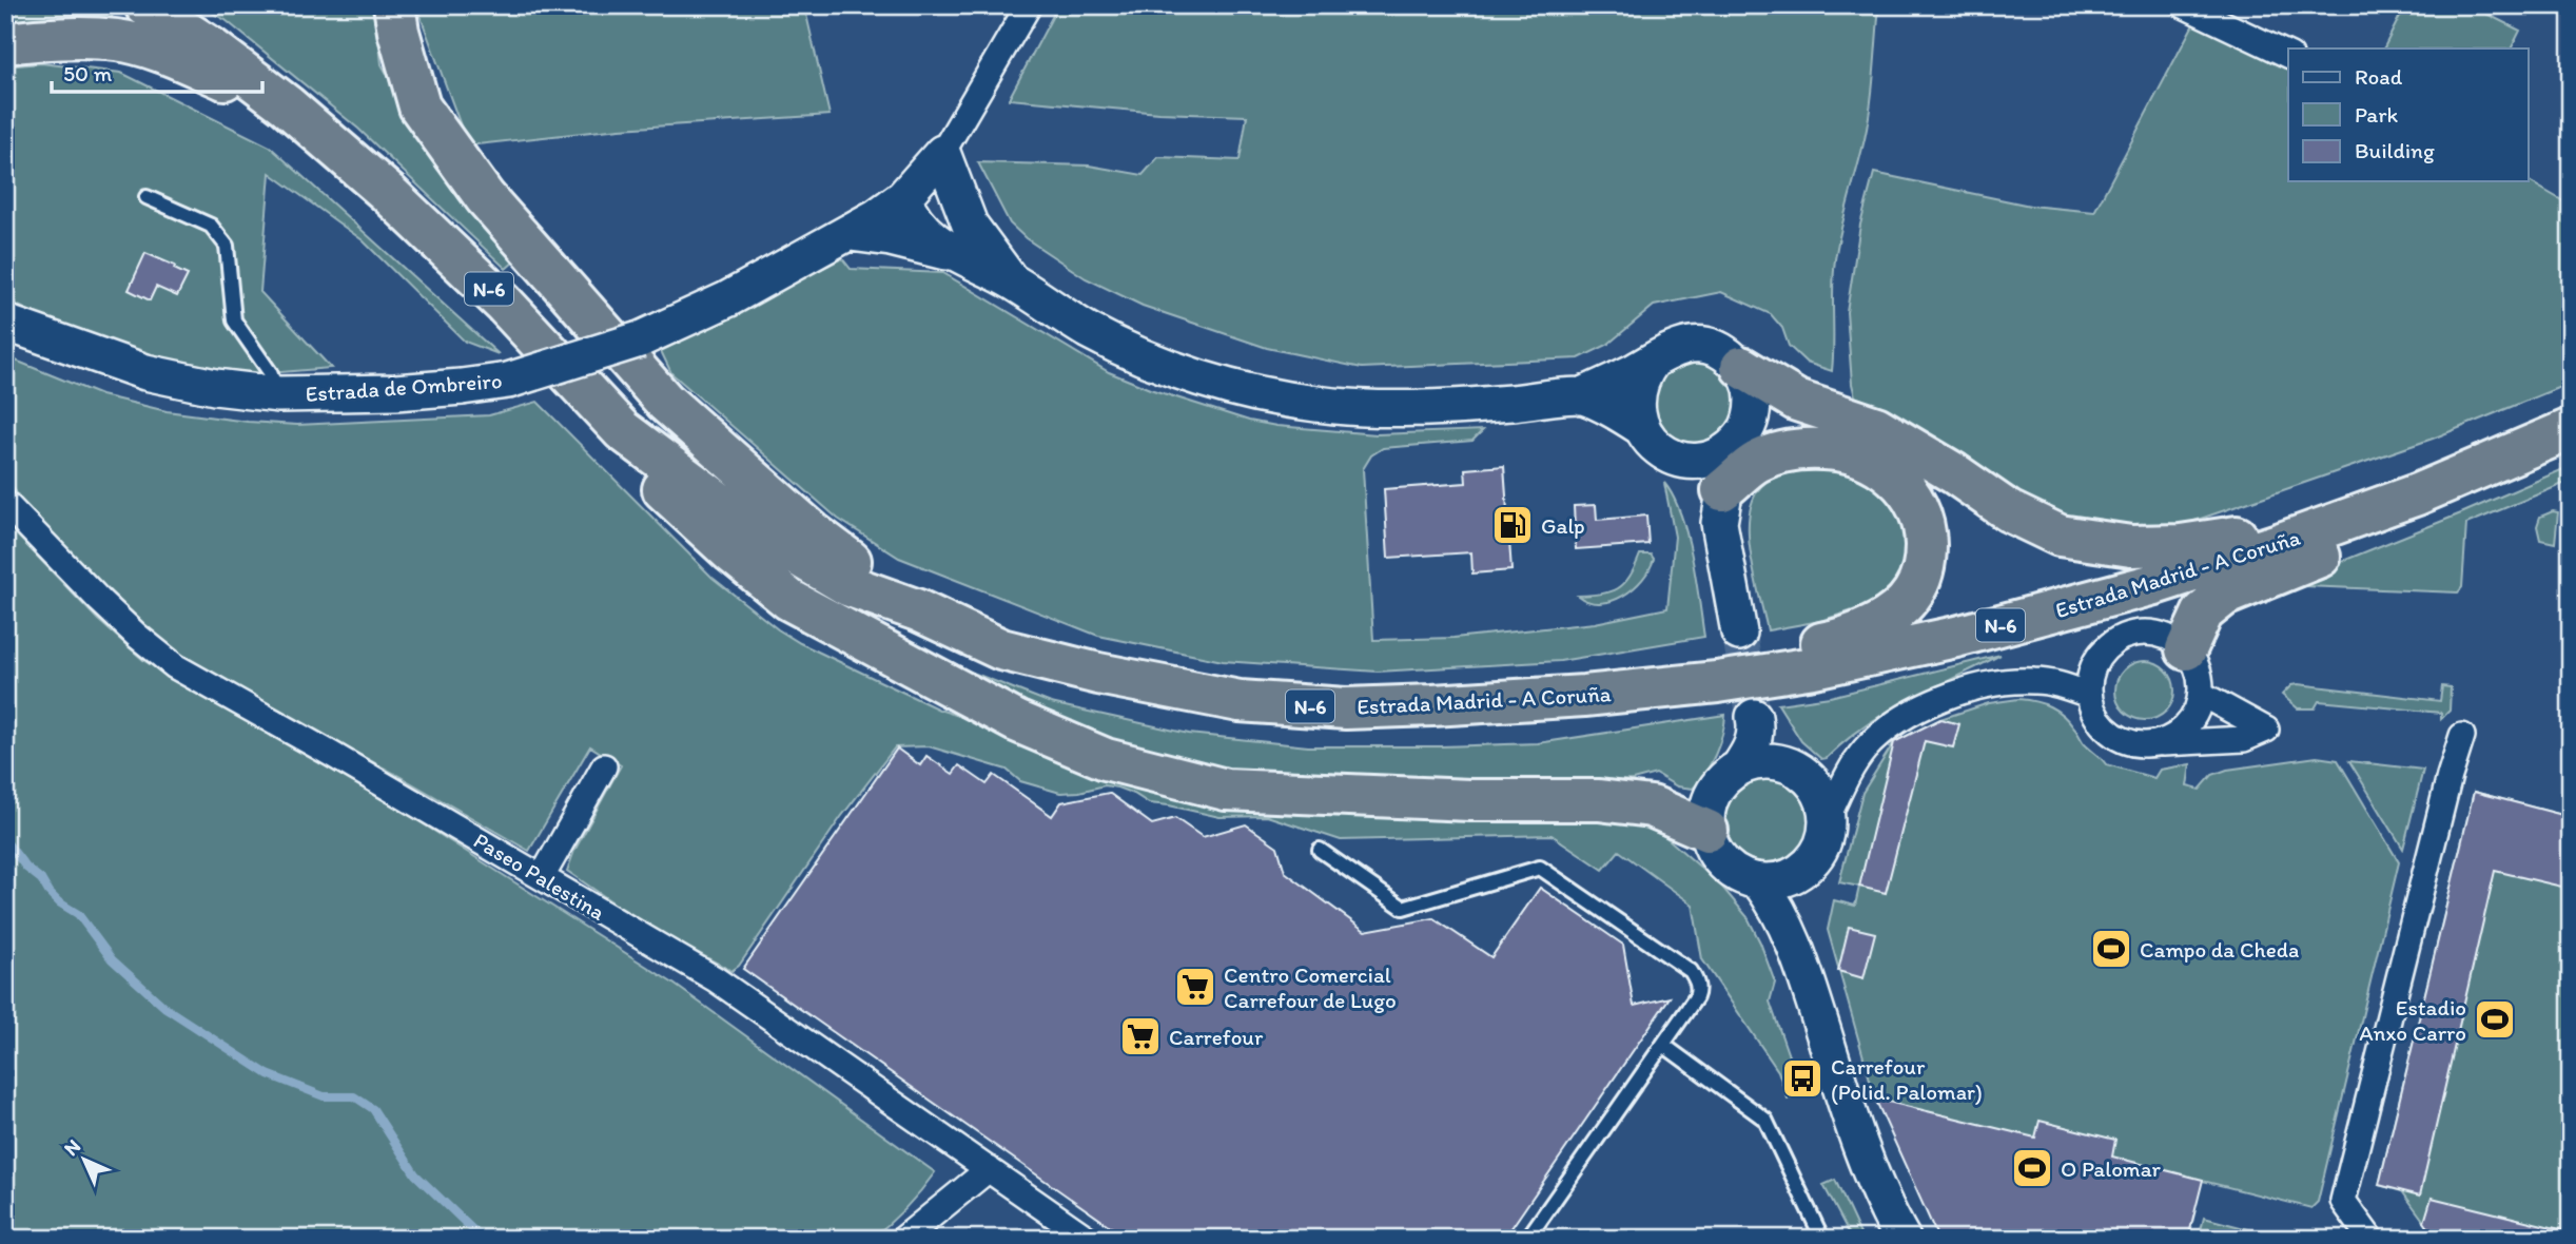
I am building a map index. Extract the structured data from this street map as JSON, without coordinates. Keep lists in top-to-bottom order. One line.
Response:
{"streets":{"highway":["N-6","Estrada Madrid - A Coruña"],"street":["Estrada de Ombreiro","Paseo Palestina"]},"places":{"fuel station":["Galp"],"sports":["Campo da Cheda","Estadio Anxo Carro","O Palomar"],"supermarket":["Centro Comercial Carrefour de Lugo","Carrefour"],"bus stop":["Carrefour (Polid. Palomar)"]},"legend":["Road","Park","Building"],"scale_bar":"50 m","north":"top left"}
